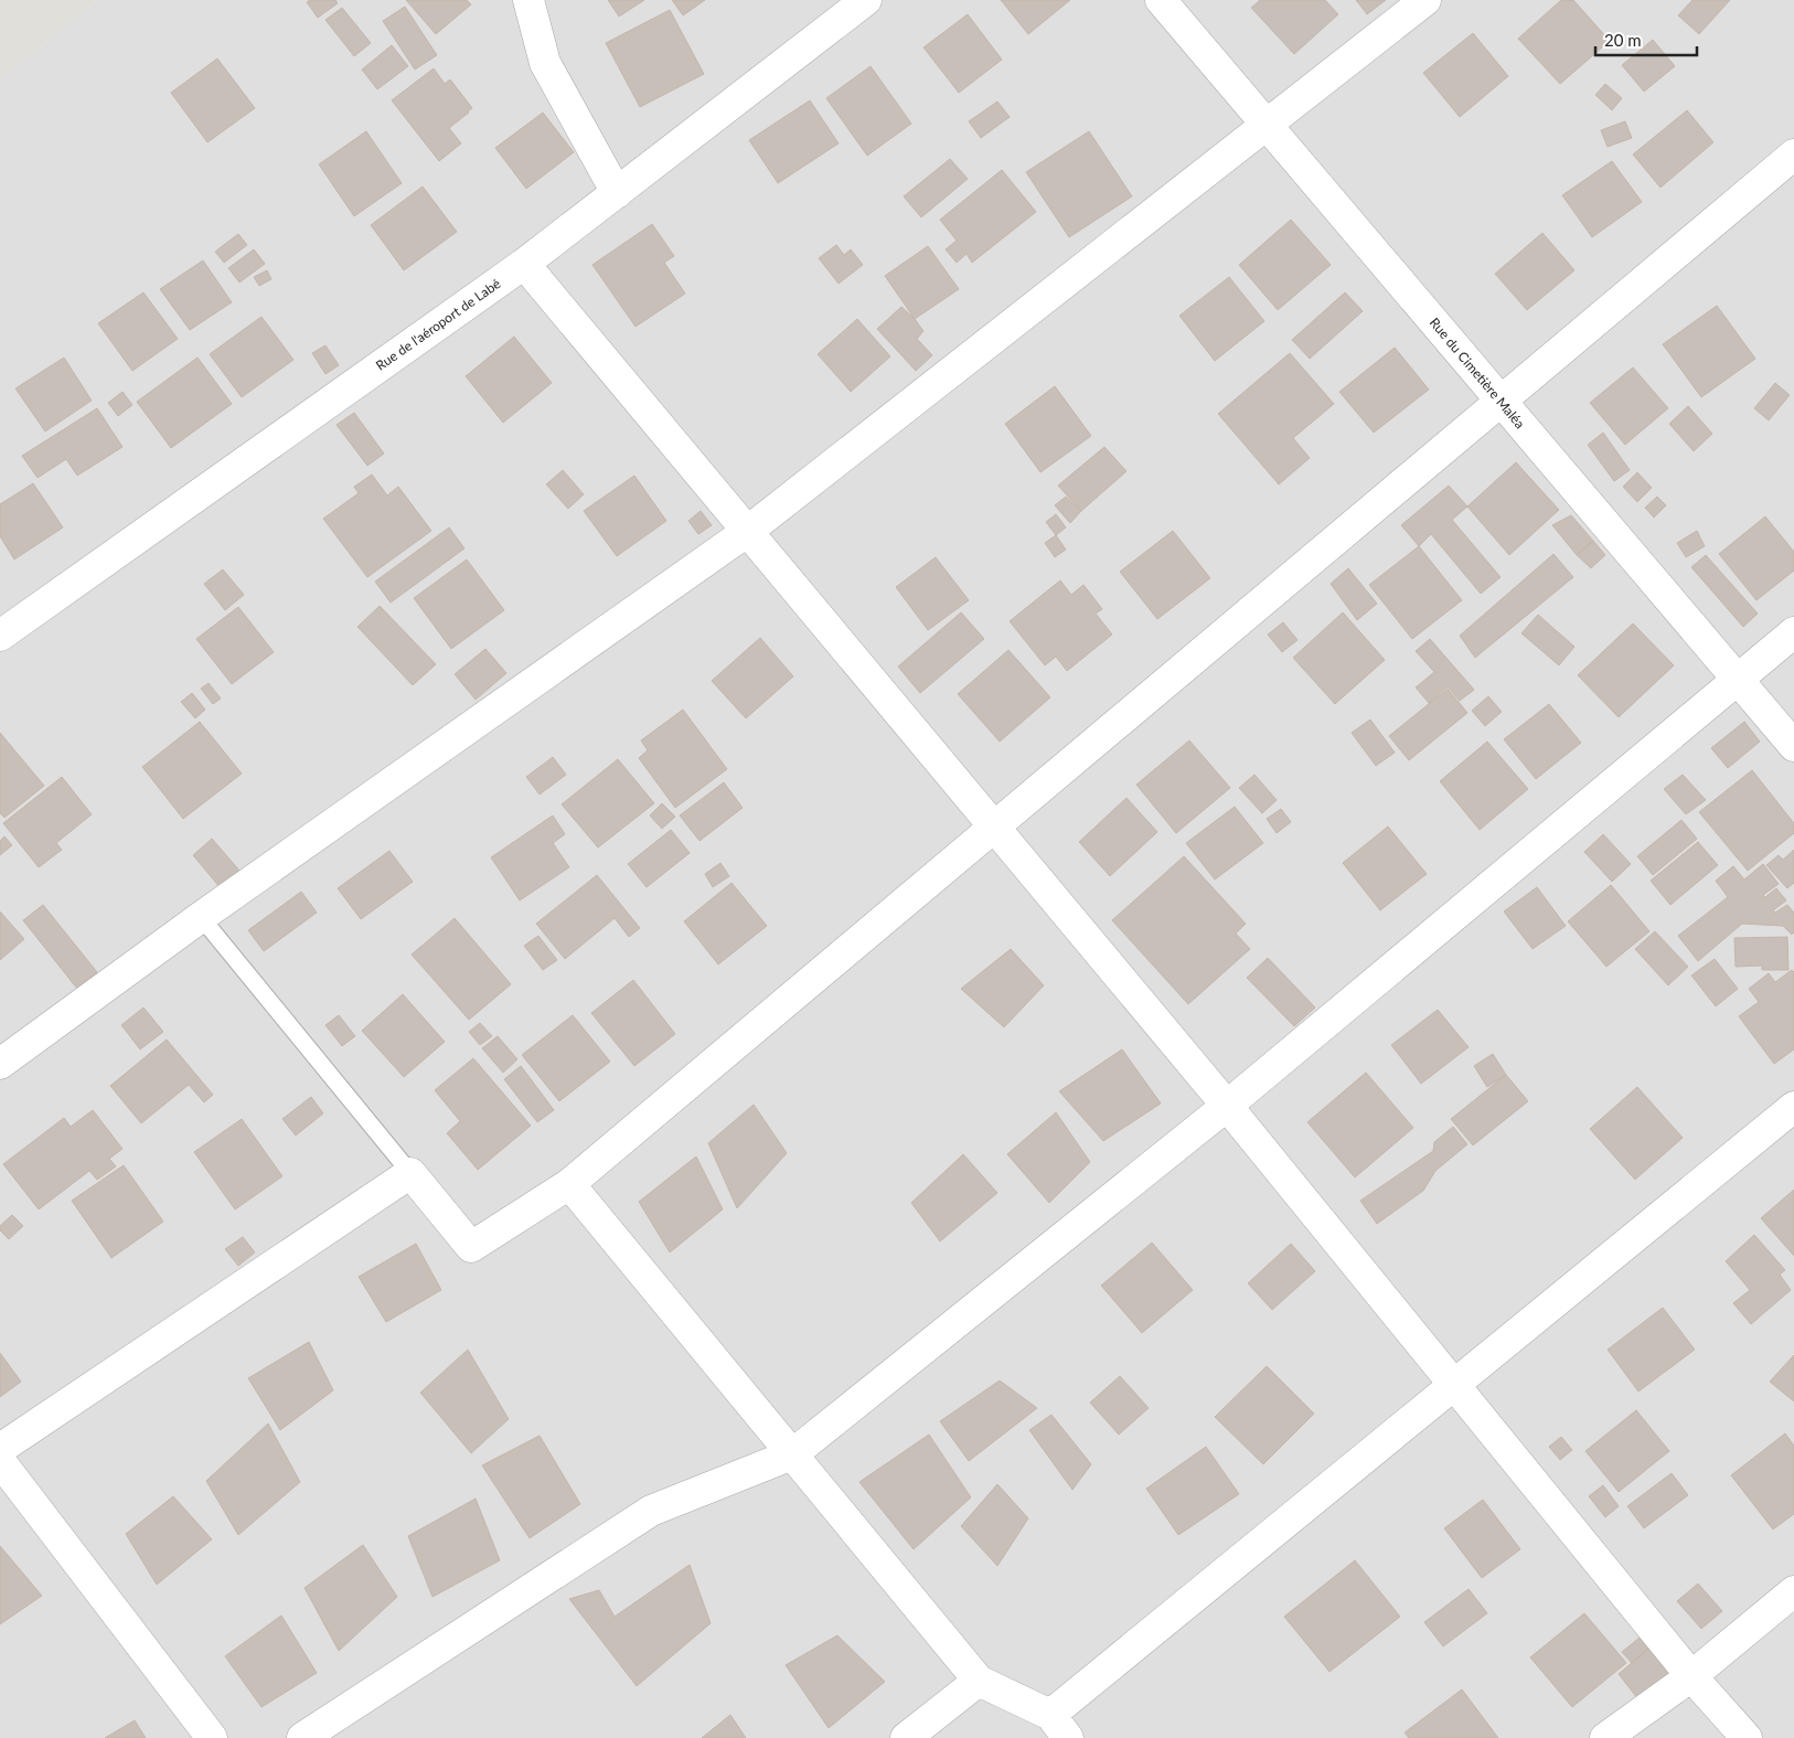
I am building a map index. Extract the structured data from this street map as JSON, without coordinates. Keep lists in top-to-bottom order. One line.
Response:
{"streets":{"street":["Rue de l'aéroport de Labé","Rue du Cimetière Maléa"]},"scale_bar":"20 m"}
